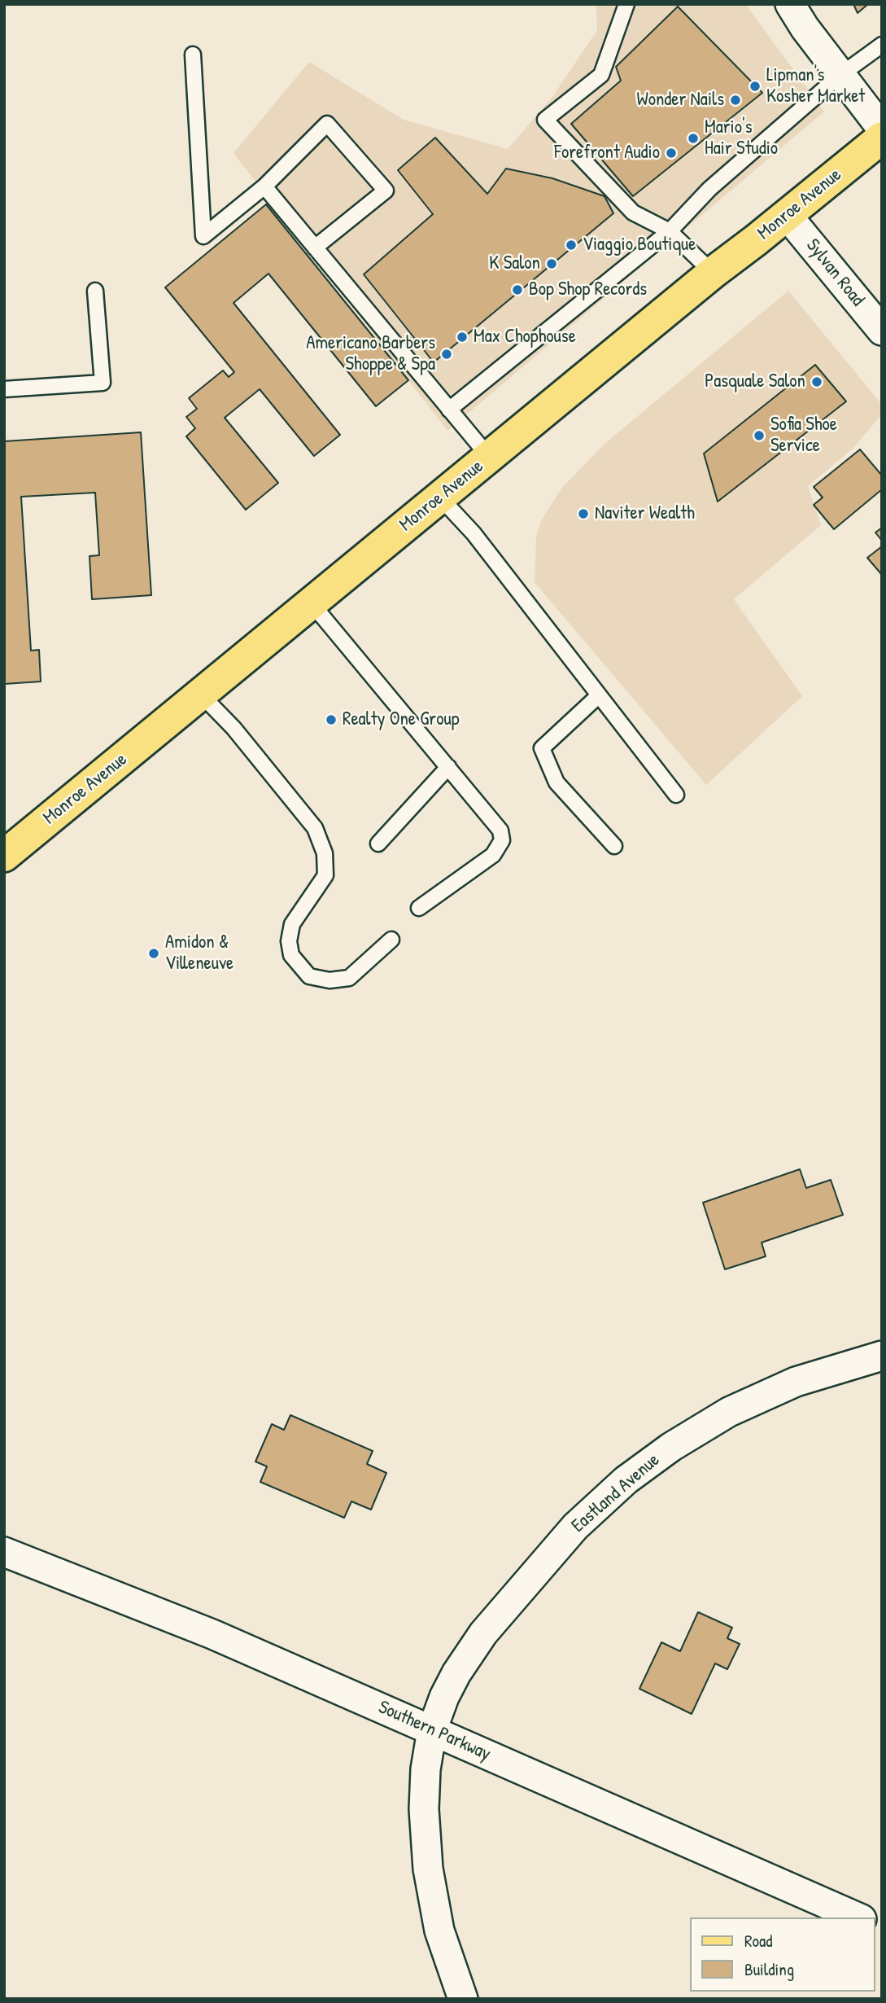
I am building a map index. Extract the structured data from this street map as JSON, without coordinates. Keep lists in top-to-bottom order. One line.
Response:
{"streets":{"main road":["Monroe Avenue"],"street":["Sylvan Road","Eastland Avenue","Southern Parkway"]},"crossings":[["Monroe Avenue","Sylvan Road"],["Eastland Avenue","Southern Parkway"]],"places":["Lipman's Kosher Market","Wonder Nails","Mario's Hair Studio","Forefront Audio","Viaggio Boutique","K Salon","Bop Shop Records","Max Chophouse","Americano Barbers Shoppe & Spa","Pasquale Salon","Sofia Shoe Service","Naviter Wealth","Realty One Group","Amidon & Villeneuve"],"legend":["Road","Building"]}
